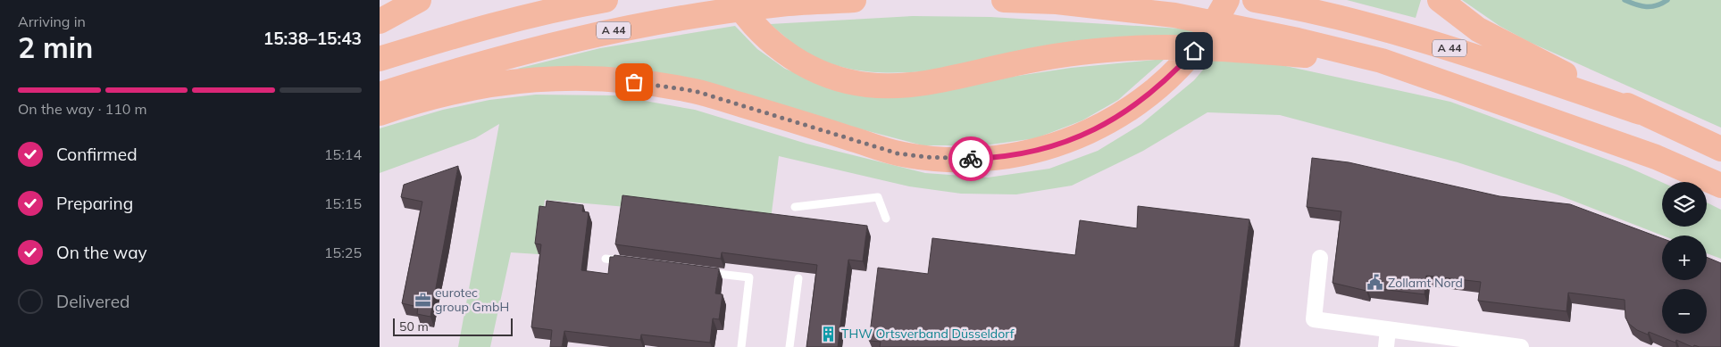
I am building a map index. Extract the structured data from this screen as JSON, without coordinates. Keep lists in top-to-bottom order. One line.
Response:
{"streets":{"highway":["A 44"]},"places":{"public building":["Zollamt Nord"],"office":["eurotec group GmbH"],"building":["THW Ortsverband Düsseldorf"]},"scale_bar":"50 m","page":{"heading":["2 min","Arriving in","15:38–15:43"],"bar":"On the way · 110 m","list":[["Confirmed","15:14"],["Preparing","15:15"],["On the way","15:25"],"Delivered"],"map_buttons":["+","−"],"scale":"50 m"}}
